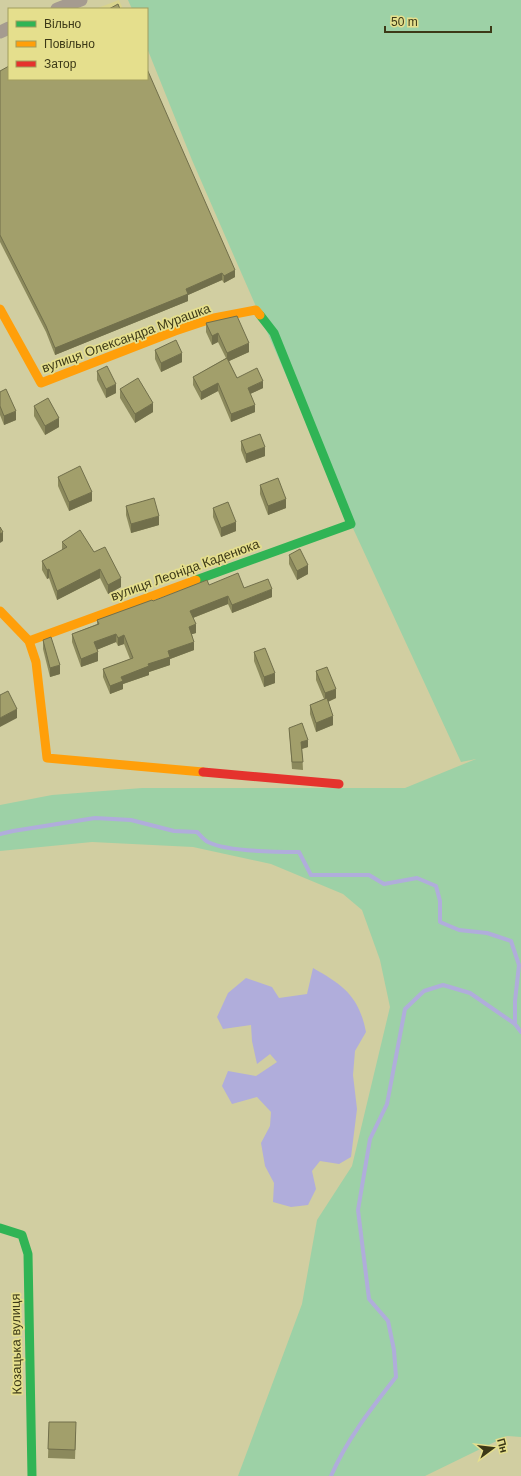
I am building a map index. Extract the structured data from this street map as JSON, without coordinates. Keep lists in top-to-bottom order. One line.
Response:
{"streets":{"street":["вулиця Олександра Мурашка","вулиця Леоніда Каденюка","Козацька вулиця"]},"crossings":[["вулиця Олександра Мурашка","вулиця Леоніда Каденюка"]],"legend":["Вільно","Повільно","Затор"],"scale_bar":"50 m","north":"right"}
